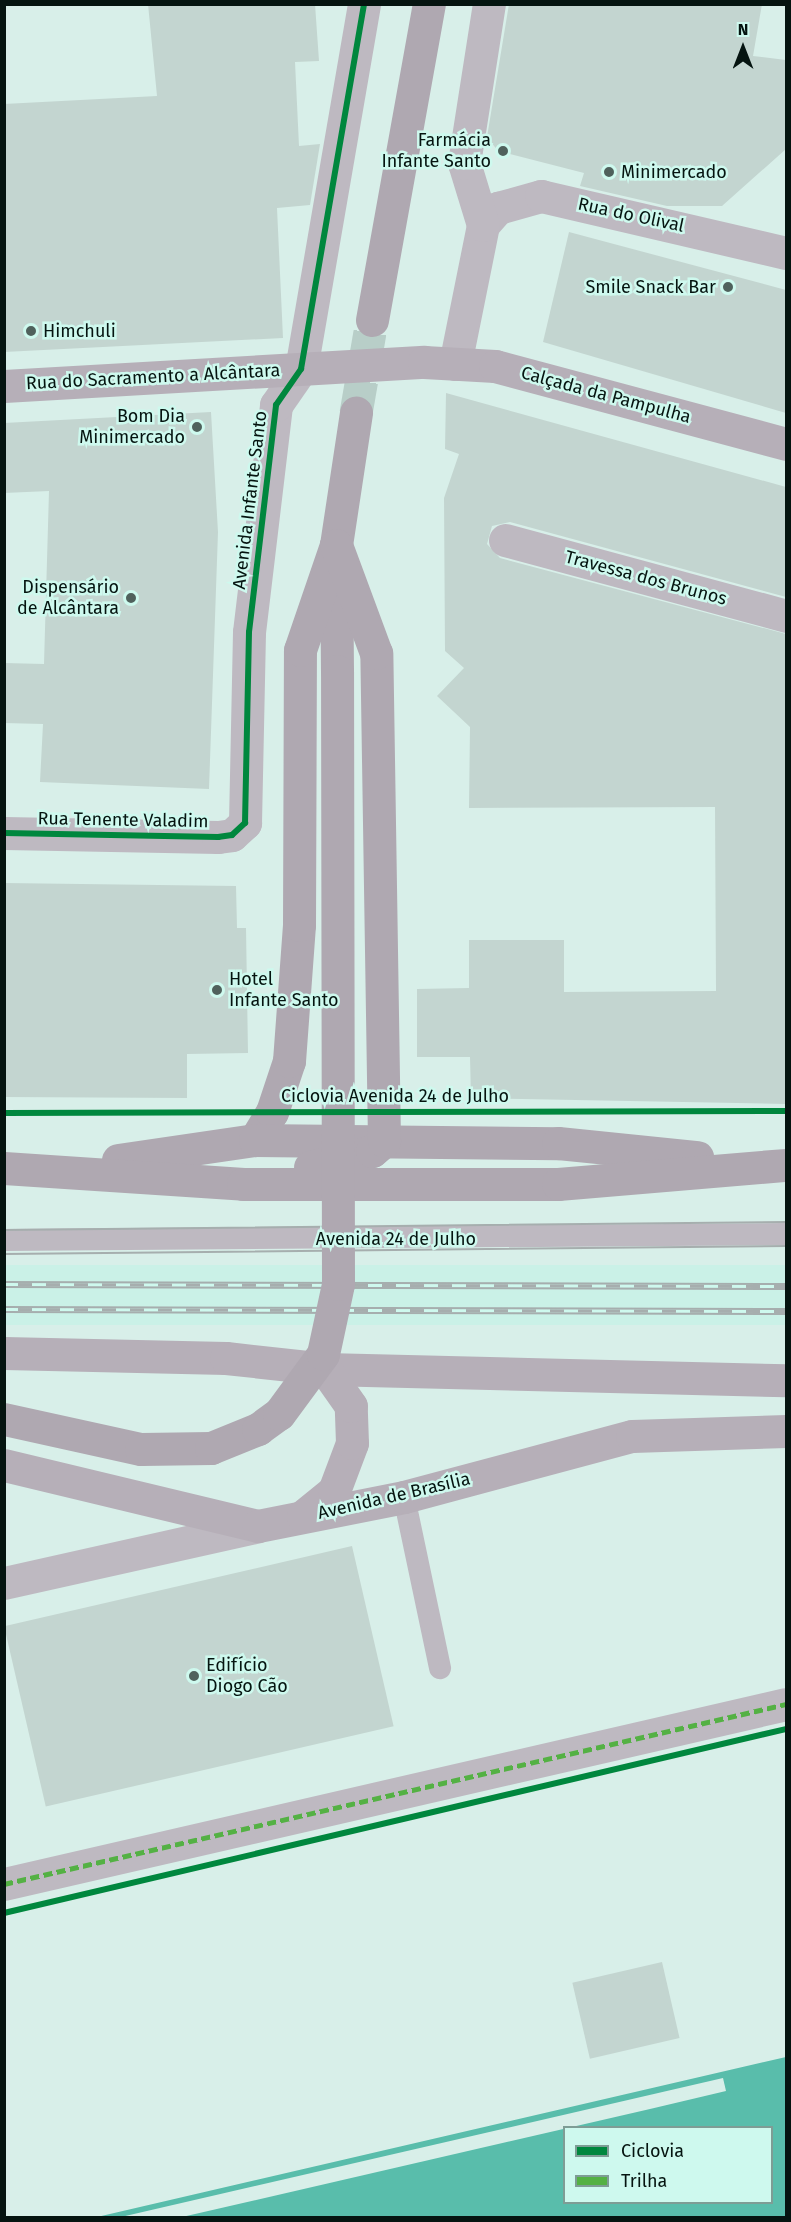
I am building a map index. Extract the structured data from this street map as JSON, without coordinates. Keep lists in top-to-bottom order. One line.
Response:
{"streets":{"street":["Rua do Olival","Rua do Sacramento a Alcântara","Calçada da Pampulha","Avenida Infante Santo","Travessa dos Brunos","Rua Tenente Valadim","Avenida de Brasília"],"lane":["Avenida 24 de Julho"],"cycle path":["Ciclovia Avenida 24 de Julho"]},"crossings":[["Rua do Sacramento a Alcântara","Calçada da Pampulha"],["Rua do Sacramento a Alcântara","Avenida Infante Santo"],["Calçada da Pampulha","Avenida Infante Santo"],["Avenida Infante Santo","Rua Tenente Valadim"]],"places":["Farmácia Infante Santo","Minimercado","Smile Snack Bar","Himchuli","Bom Dia Minimercado","Dispensário de Alcântara","Hotel Infante Santo","Edifício Diogo Cão"],"legend":["Ciclovia","Trilha"],"north":"top"}
